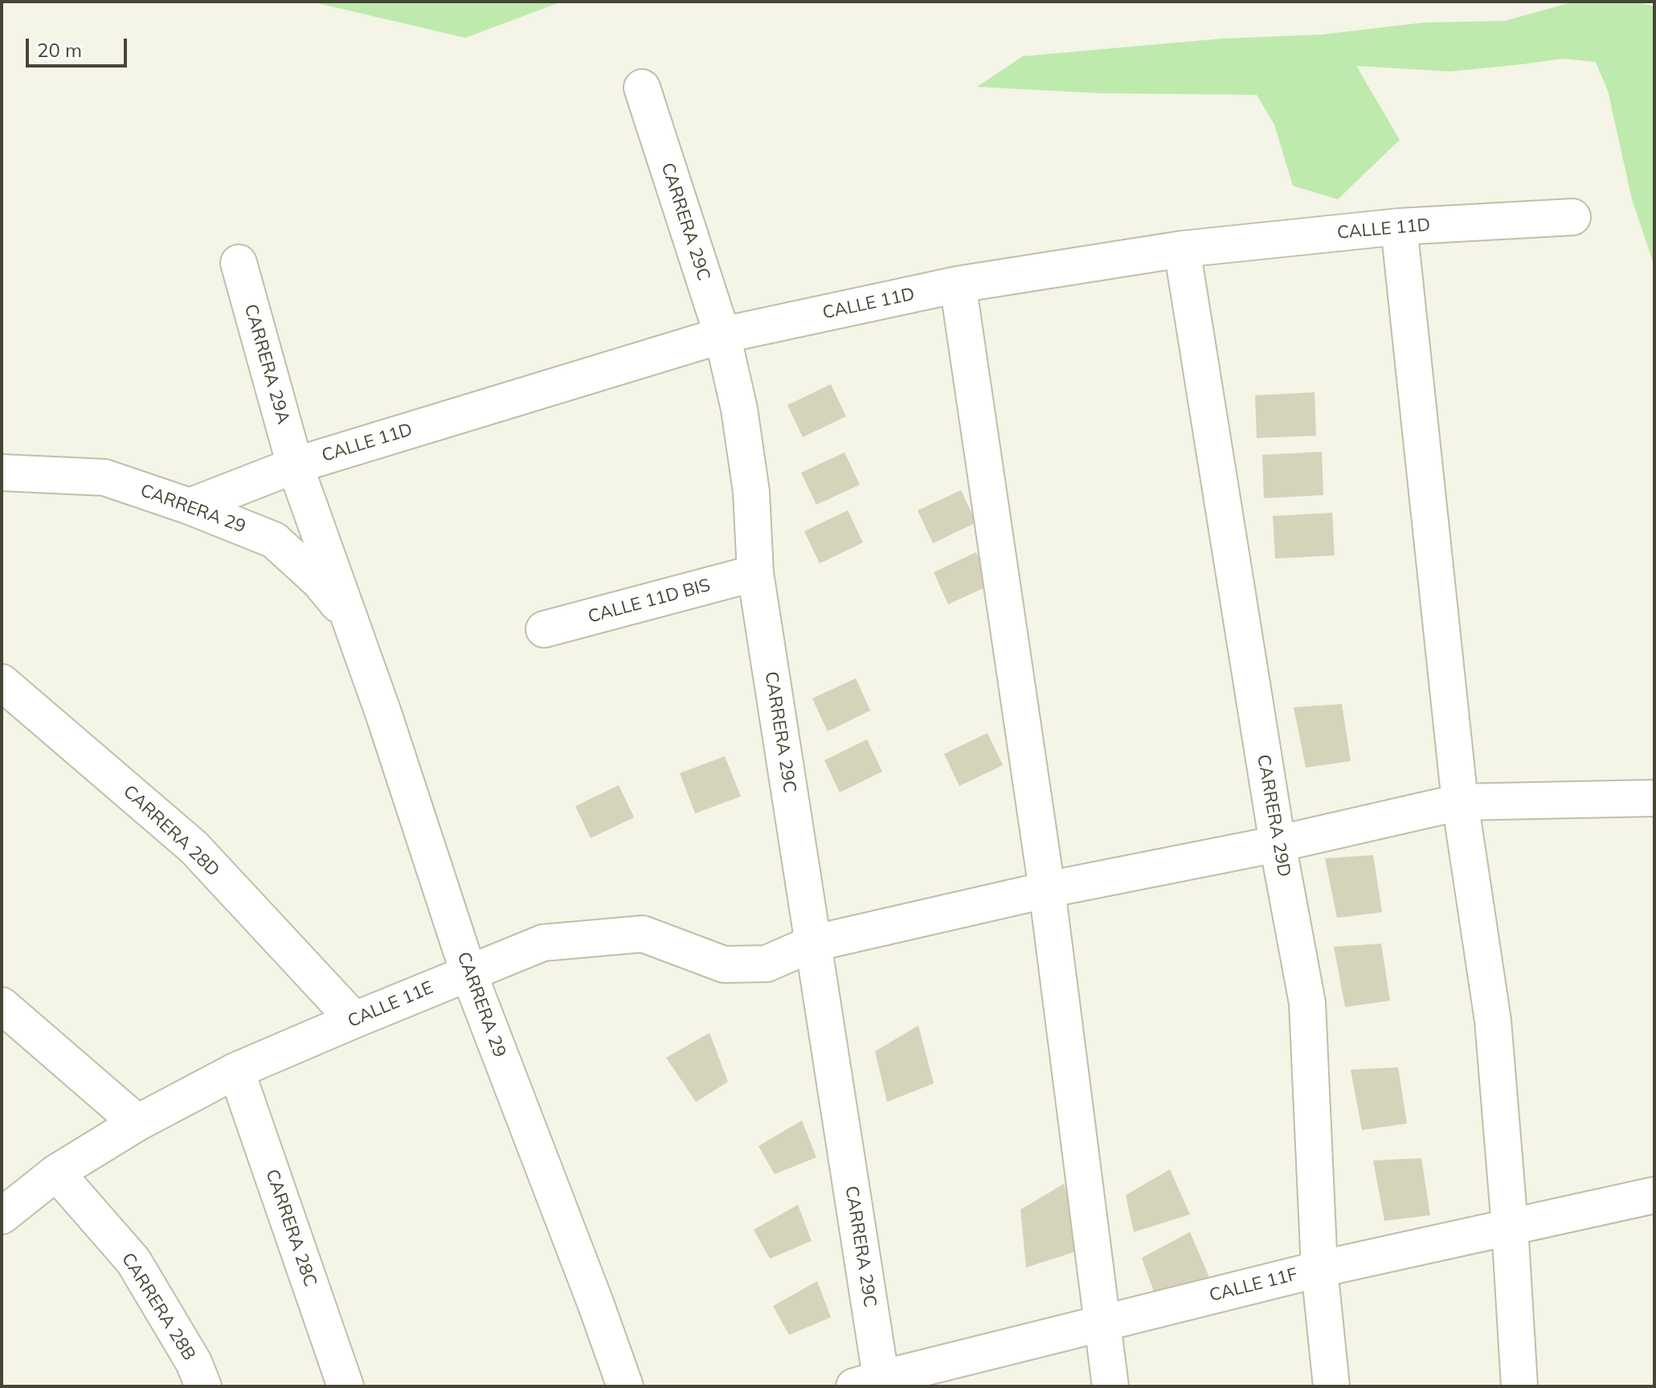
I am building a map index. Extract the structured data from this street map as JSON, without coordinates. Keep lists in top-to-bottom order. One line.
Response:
{"streets":{"street":["CARRERA 29C","CALLE 11D","CARRERA 29A","CARRERA 29","CALLE 11D BIS","CARRERA 29D","CARRERA 28D","CALLE 11E","CARRERA 28C","CALLE 11F","CARRERA 28B"]},"crossings":[["CARRERA 29C","CALLE 11D"],["CARRERA 29C","CALLE 11D BIS"],["CARRERA 29C","CALLE 11E"],["CARRERA 29C","CALLE 11F"],["CALLE 11D","CARRERA 29A"],["CALLE 11D","CARRERA 29"],["CALLE 11D","CARRERA 29D"],["CARRERA 29A","CARRERA 29"],["CARRERA 29","CALLE 11E"],["CARRERA 29D","CALLE 11E"],["CARRERA 29D","CALLE 11F"],["CARRERA 28D","CALLE 11E"],["CALLE 11E","CARRERA 28C"],["CALLE 11E","CARRERA 28B"]],"scale_bar":"20 m"}
